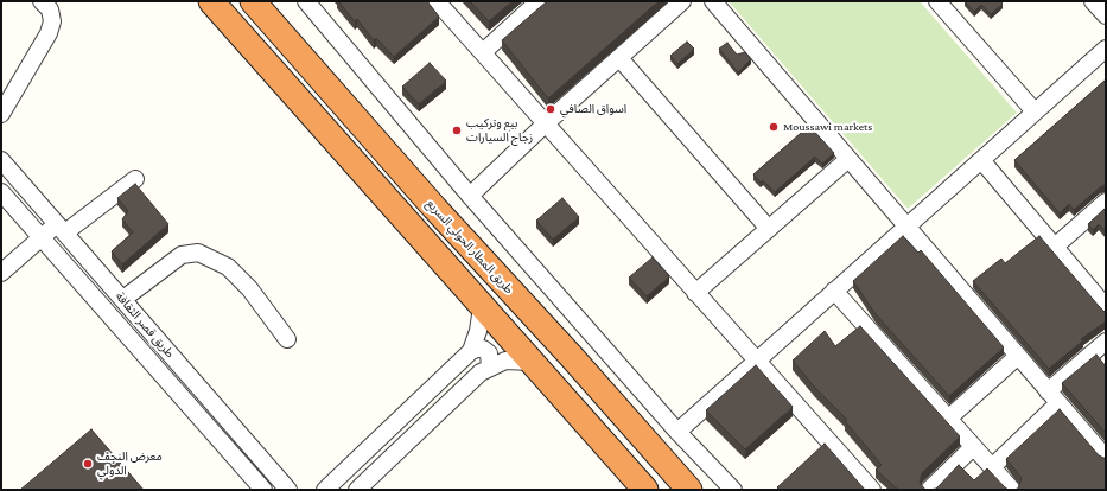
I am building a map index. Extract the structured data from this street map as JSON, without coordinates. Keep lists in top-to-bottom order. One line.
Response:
{"streets":{"highway":["طريق المطار الحولي السريع"],"street":["طريق قصر الثقافة"]},"places":["اسواق الصافي","Moussawi markets","بيع وتركيب زجاج السيارات","معرض النجف الدولي"]}
